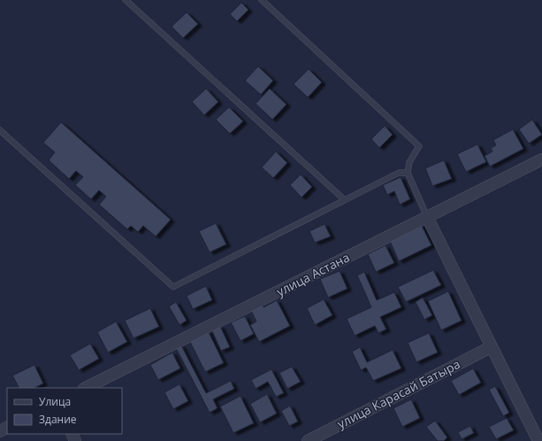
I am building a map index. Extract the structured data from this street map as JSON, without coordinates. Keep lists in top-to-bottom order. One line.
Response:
{"streets":{"street":["улица Астана","улица Карасай Батыра"]},"legend":["Улица","Здание"]}
